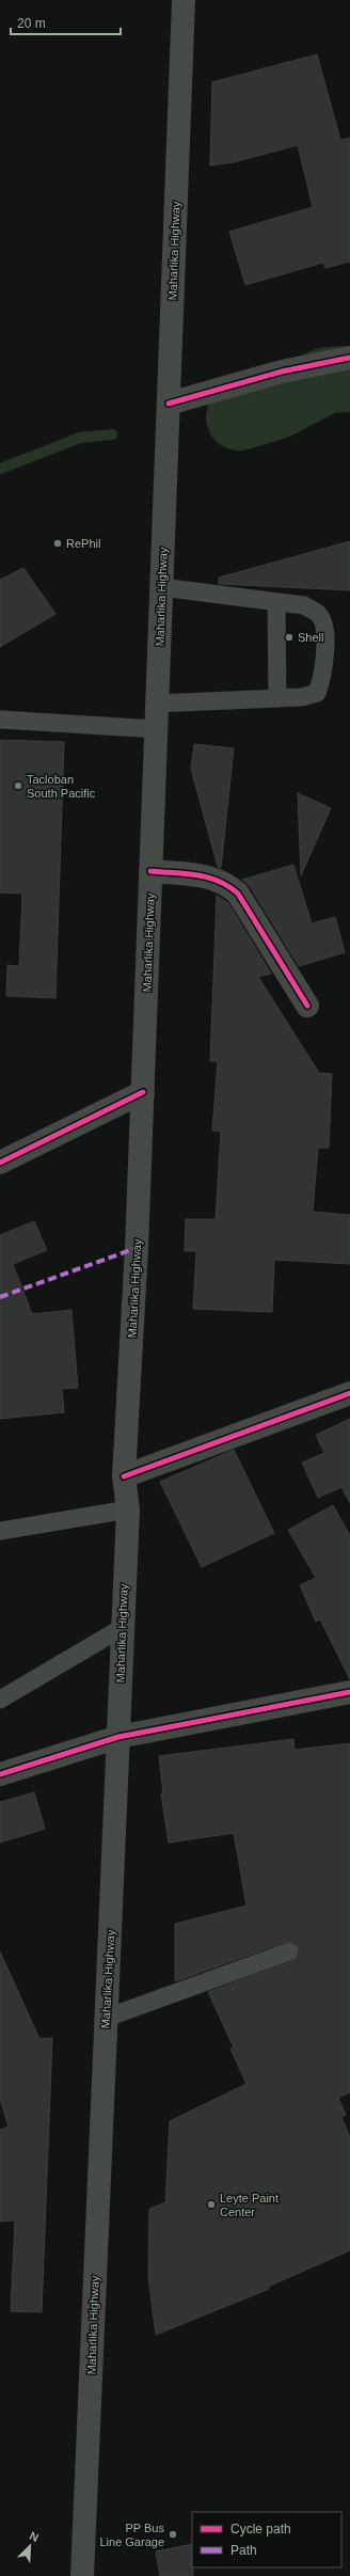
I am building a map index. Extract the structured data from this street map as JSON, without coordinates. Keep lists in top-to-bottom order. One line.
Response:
{"streets":{"main road":["Maharlika Highway"]},"places":["RePhil","Shell","Tacloban South Pacific","Leyte Paint Center","PP Bus Line Garage"],"legend":["Cycle path","Path"],"scale_bar":"20 m","north":"top right"}
